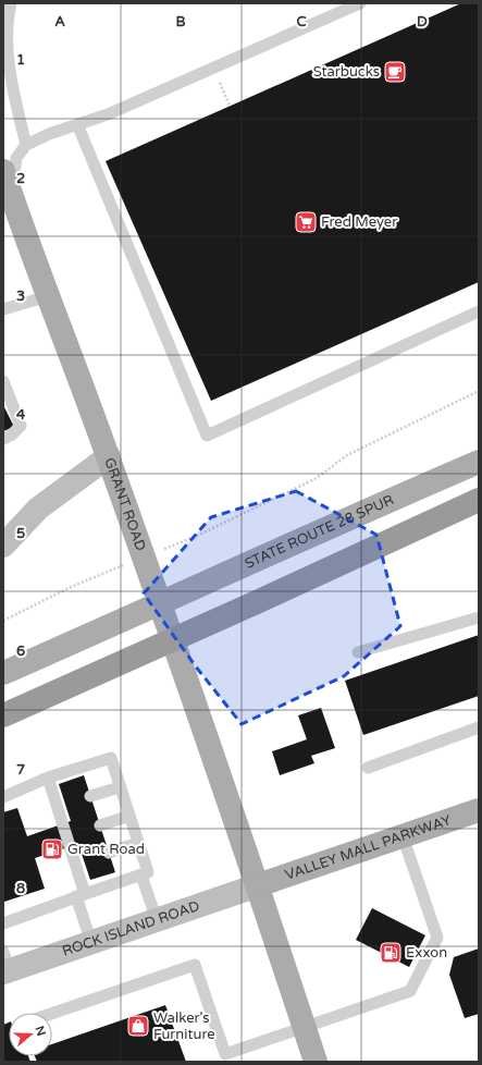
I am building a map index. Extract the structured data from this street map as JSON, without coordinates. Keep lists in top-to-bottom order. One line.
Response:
{"streets":{"main road":["GRANT ROAD","STATE ROUTE 28 SPUR","VALLEY MALL PARKWAY","ROCK ISLAND ROAD"]},"crossings":[["GRANT ROAD","STATE ROUTE 28 SPUR"],["GRANT ROAD","VALLEY MALL PARKWAY"],["GRANT ROAD","ROCK ISLAND ROAD"],["VALLEY MALL PARKWAY","ROCK ISLAND ROAD"]],"places":{"cafe":["Starbucks"],"supermarket":["Fred Meyer"],"fuel station":["Grant Road","Exxon"],"shop":["Walker's Furniture"]},"north":"right","grid":{"columns":["A","B","C","D"],"rows":["1","2","3","4","5","6","7","8"]}}
